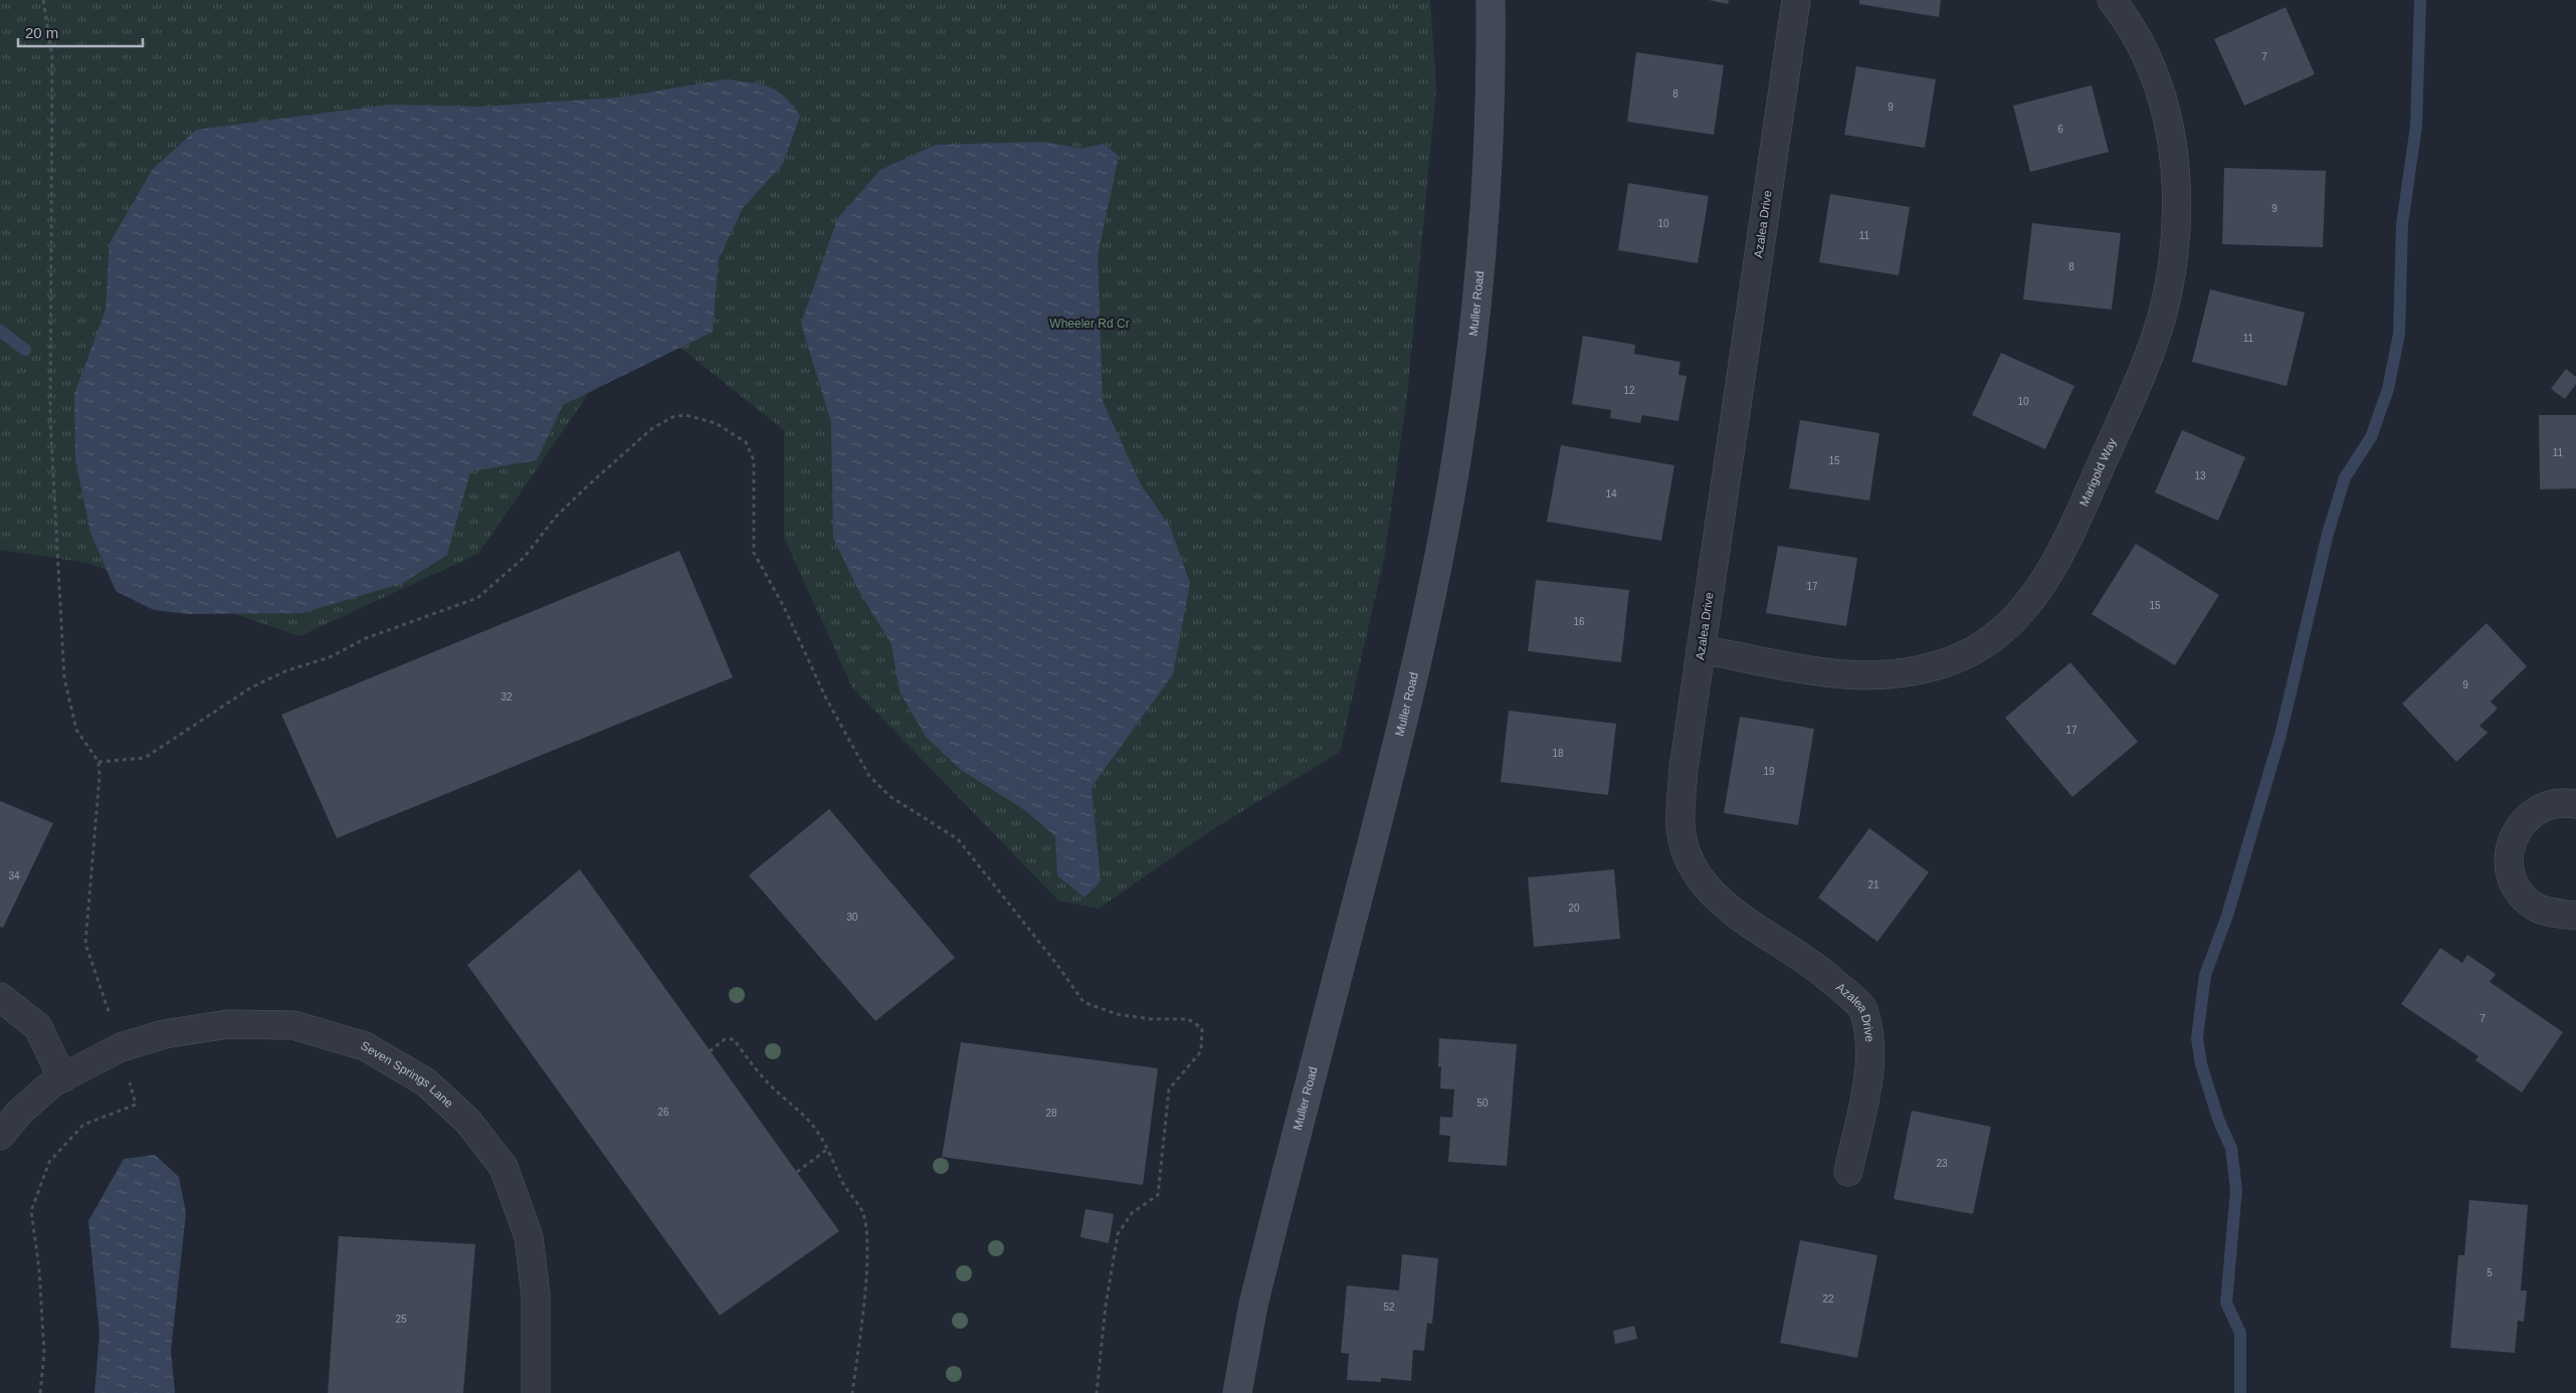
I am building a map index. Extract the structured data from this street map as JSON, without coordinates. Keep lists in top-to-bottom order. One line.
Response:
{"streets":{"street":["Azalea Drive","Muller Road","Marigold Way","Seven Springs Lane"]},"crossings":[["Azalea Drive","Marigold Way"]],"parks":["Wheeler Rd Cr"],"house_numbers":["7","8","9","6","9","10","11","8","11","12","10","11","15","13","14","17","15","16","9","32","17","18","19","34","21","20","30","7","50","26","28","23","5","22","52","25"],"scale_bar":"20 m"}
